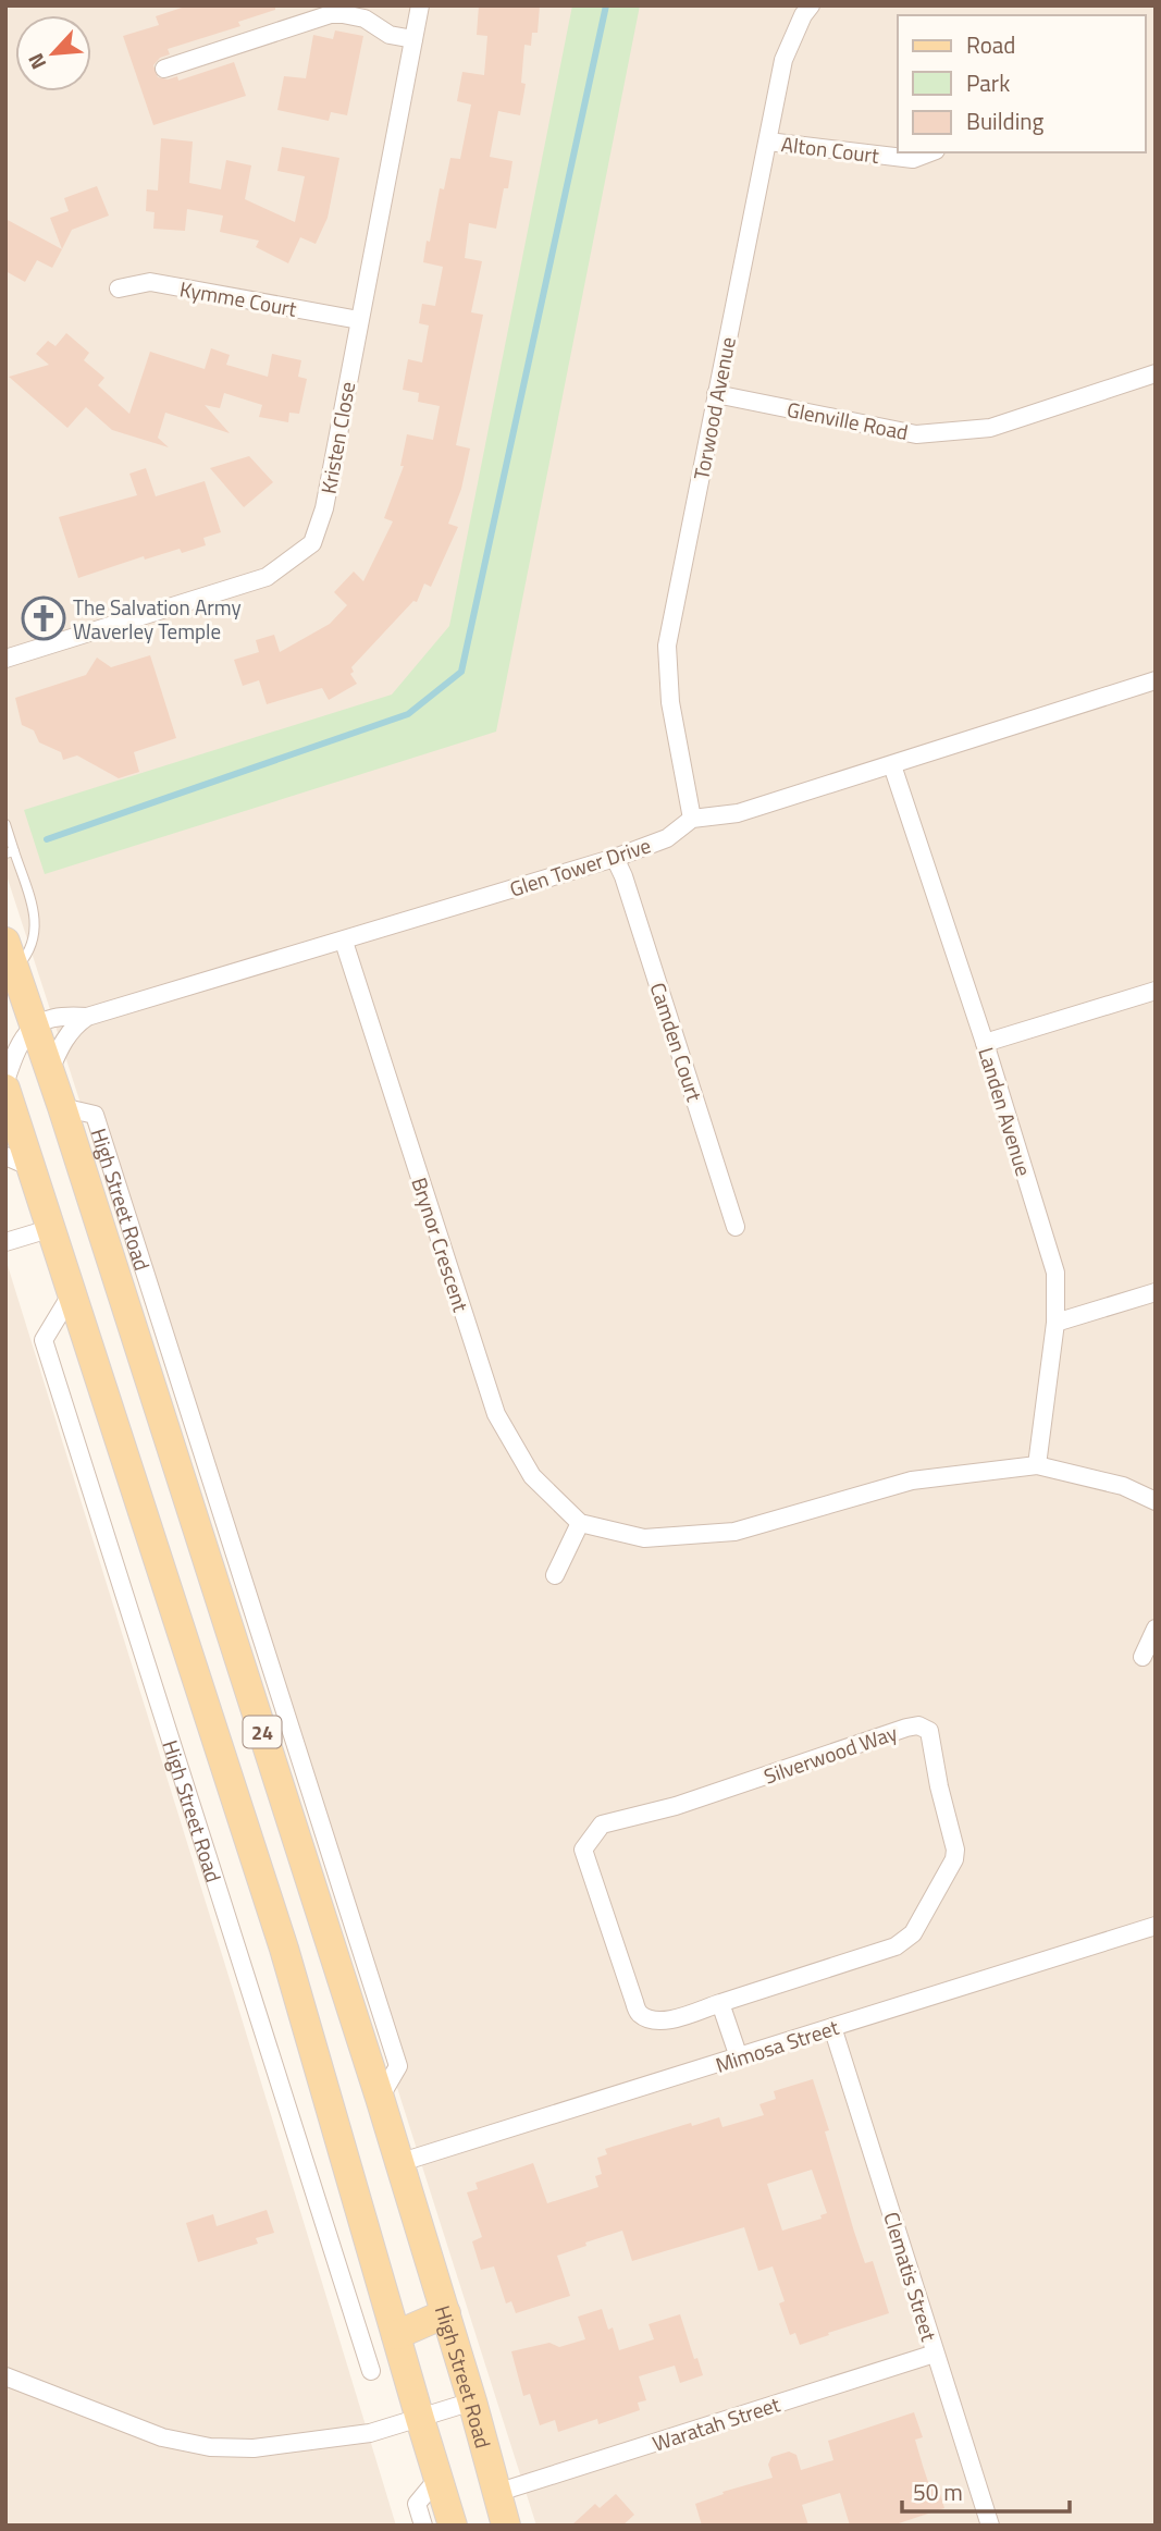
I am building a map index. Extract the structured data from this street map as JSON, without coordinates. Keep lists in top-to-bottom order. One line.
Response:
{"streets":{"main road":["High Street Road","24"],"street":["Alton Court","Kymme Court","Torwood Avenue","Glenville Road","Kristen Close","Glen Tower Drive","Camden Court","Landen Avenue","Brynor Crescent","Silverwood Way","Mimosa Street","Clematis Street","Waratah Street"]},"crossings":[["Alton Court","Torwood Avenue"],["Kymme Court","Kristen Close"],["Torwood Avenue","Glenville Road"],["Torwood Avenue","Glen Tower Drive"],["Glen Tower Drive","Camden Court"],["Glen Tower Drive","Landen Avenue"],["Glen Tower Drive","High Street Road"],["Glen Tower Drive","Brynor Crescent"],["High Street Road","Mimosa Street"],["High Street Road","Waratah Street"],["Mimosa Street","Clematis Street"],["Clematis Street","Waratah Street"]],"places":{"church":["The Salvation Army Waverley Temple"]},"legend":["Road","Park","Building"],"scale_bar":"50 m","north":"bottom left"}
